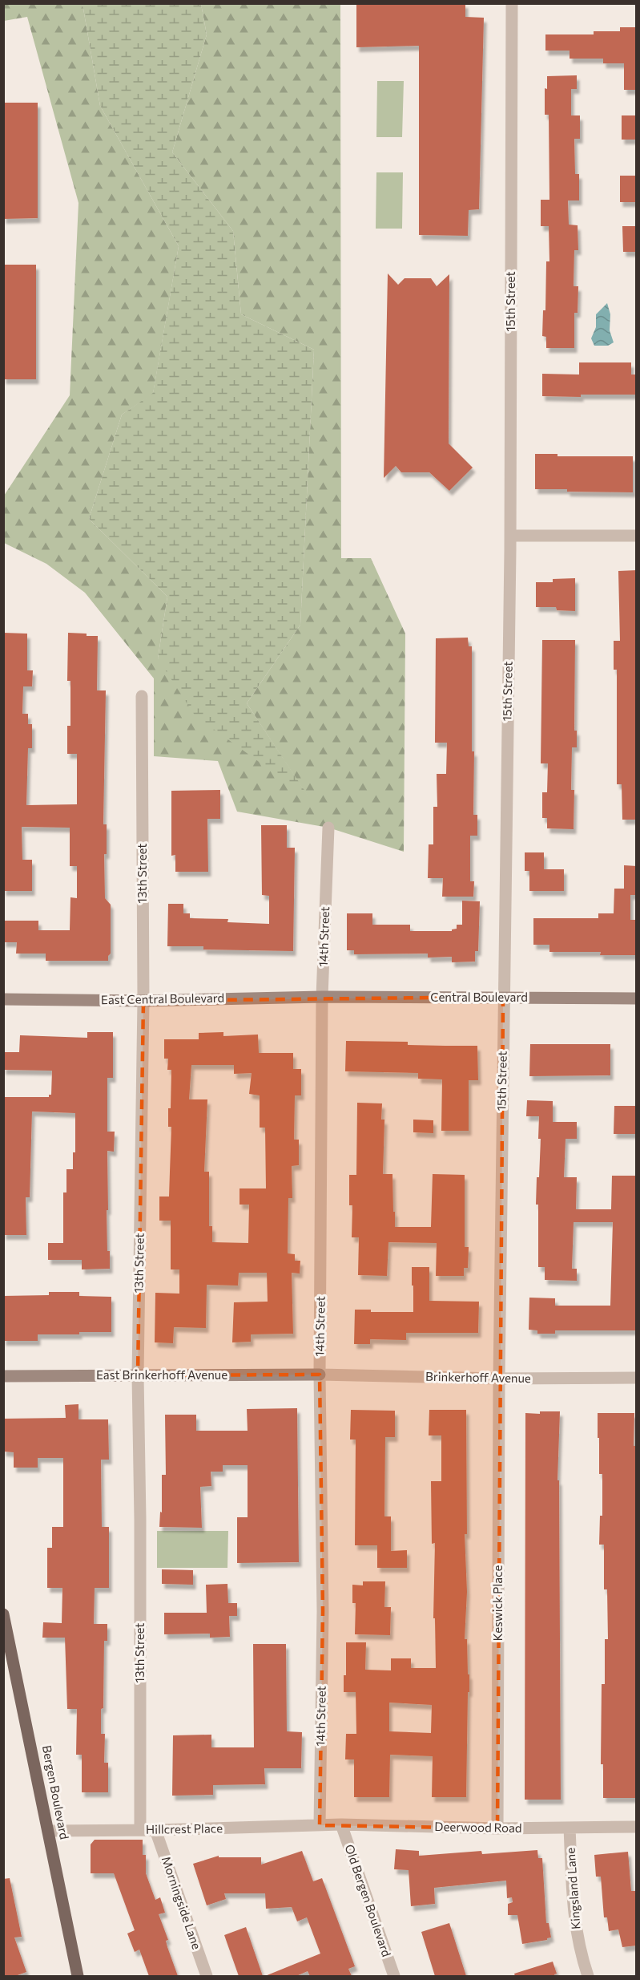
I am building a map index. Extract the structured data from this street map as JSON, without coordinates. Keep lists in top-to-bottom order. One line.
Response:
{"streets":{"main road":["Central Boulevard","East Central Boulevard","East Brinkerhoff Avenue","Bergen Boulevard"],"street":["15th Street","13th Street","14th Street","Brinkerhoff Avenue","Keswick Place","Deerwood Road","Hillcrest Place","Kingsland Lane","Old Bergen Boulevard","Morningside Lane"]},"crossings":[["15th Street","Central Boulevard"],["15th Street","Brinkerhoff Avenue"],["15th Street","Keswick Place"],["13th Street","East Central Boulevard"],["13th Street","East Brinkerhoff Avenue"],["13th Street","Hillcrest Place"],["14th Street","Central Boulevard"],["14th Street","East Central Boulevard"],["14th Street","East Brinkerhoff Avenue"],["14th Street","Brinkerhoff Avenue"],["14th Street","Deerwood Road"],["14th Street","Hillcrest Place"],["Central Boulevard","East Central Boulevard"],["East Brinkerhoff Avenue","Brinkerhoff Avenue"],["Brinkerhoff Avenue","Keswick Place"],["Keswick Place","Deerwood Road"],["Bergen Boulevard","Hillcrest Place"],["Deerwood Road","Hillcrest Place"],["Deerwood Road","Kingsland Lane"],["Deerwood Road","Old Bergen Boulevard"],["Hillcrest Place","Morningside Lane"]]}
